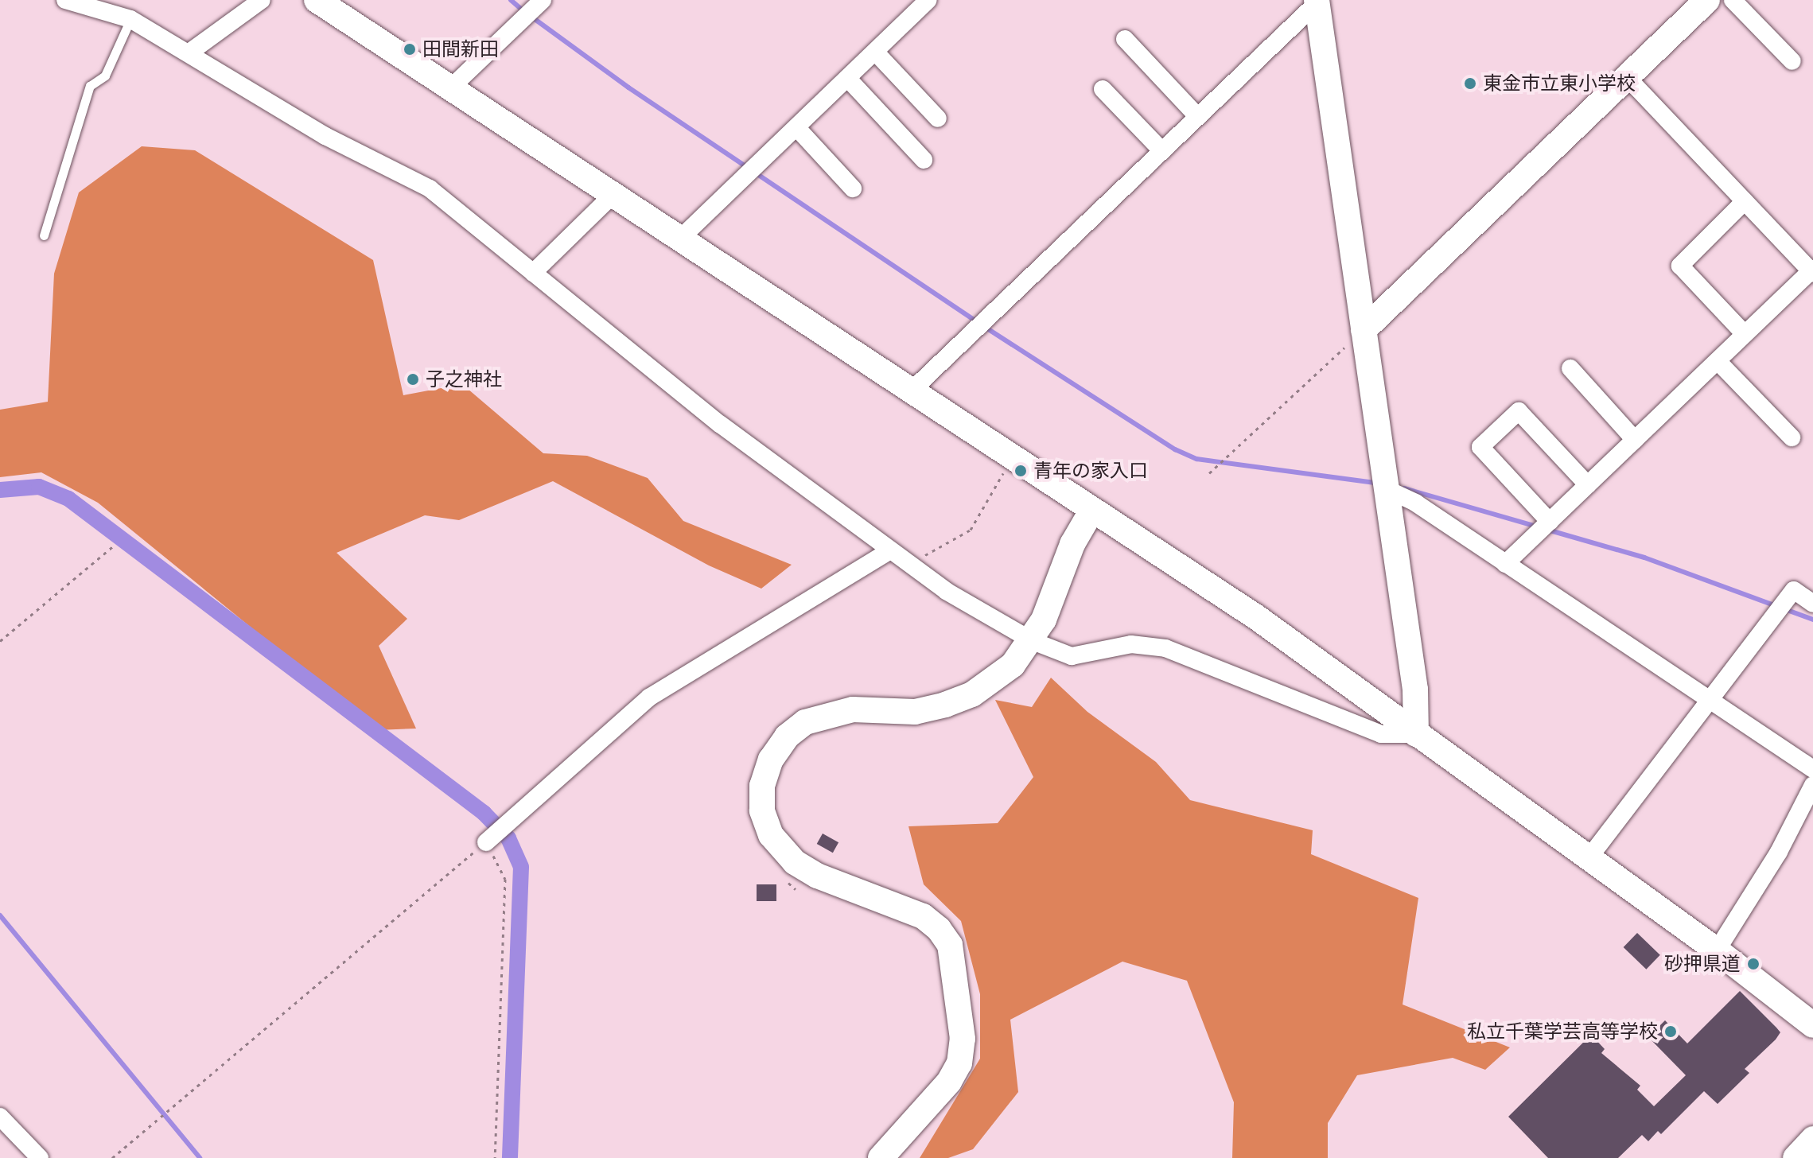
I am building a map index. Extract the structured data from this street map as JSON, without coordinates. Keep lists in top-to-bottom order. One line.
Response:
{"places":["田間新田","東金市立東小学校","子之神社","青年の家入口","砂押県道","私立千葉学芸高等学校"]}
